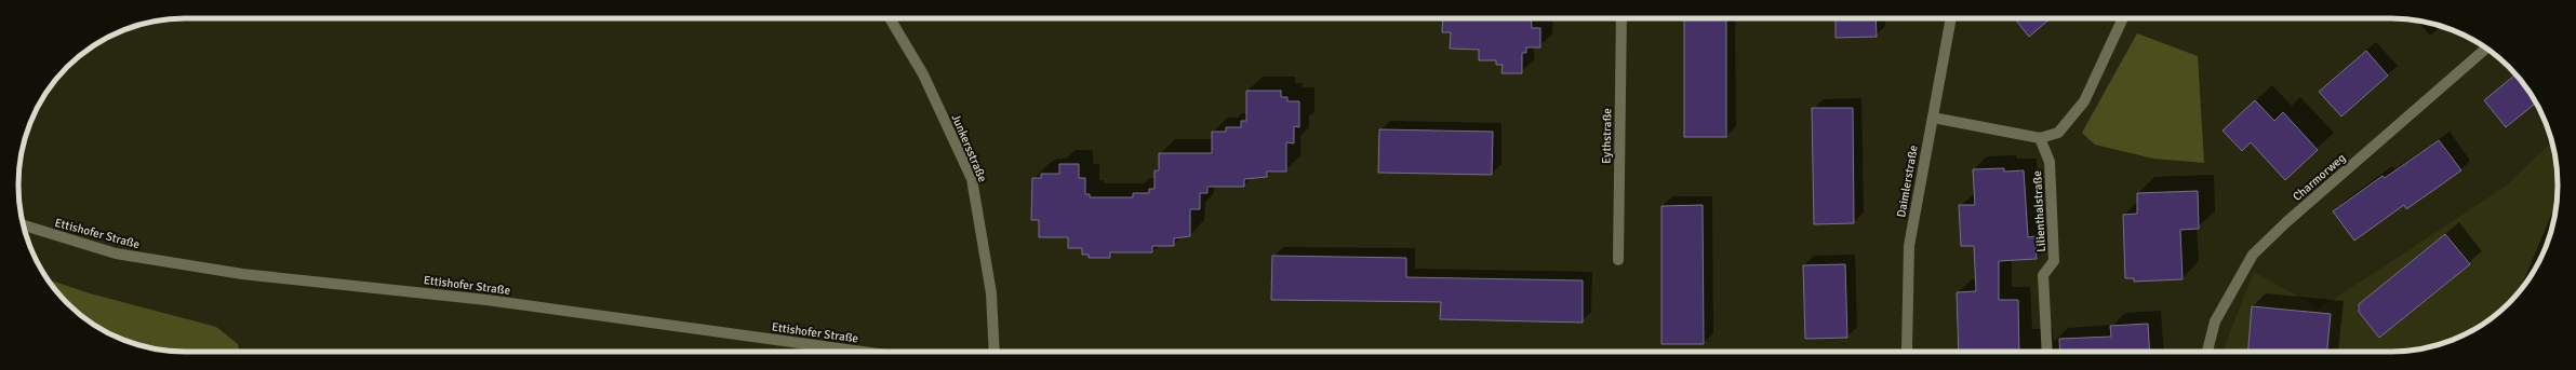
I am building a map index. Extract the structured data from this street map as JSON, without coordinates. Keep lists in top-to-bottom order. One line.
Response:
{"streets":{"street":["Eythstraße","Junkersstraße","Charmorweg","Daimlerstraße","Lilienthalstraße","Ettishofer Straße"]}}
